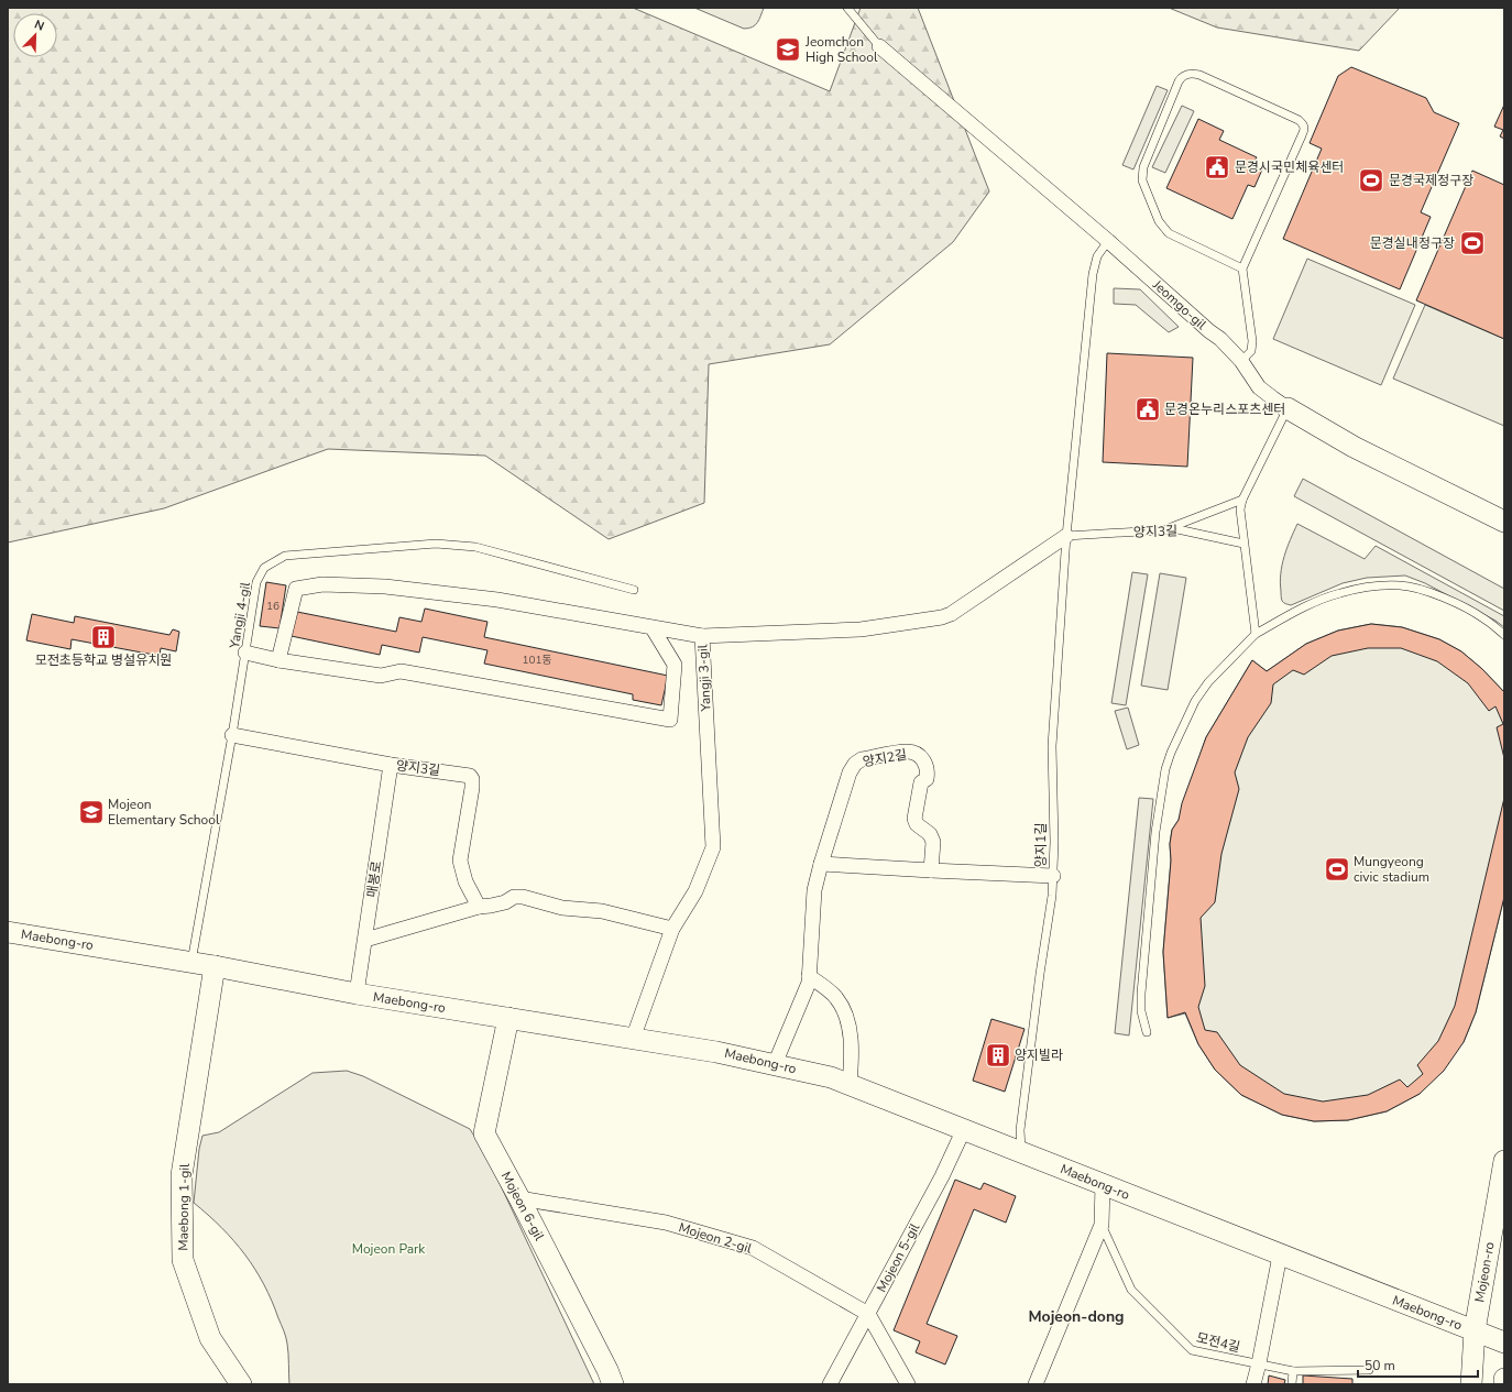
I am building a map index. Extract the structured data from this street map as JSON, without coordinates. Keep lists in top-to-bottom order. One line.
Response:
{"streets":{"street":["Jeomgo-gil","양지3길","Yangji 3-gil","양지2길","매봉로","Maebong-ro","Mojeon 6-gil","Maebong 1-gil","Mojeon 2-gil","Mojeon 5-gil","Mojeon-ro"],"lane":["Yangji 4-gil","양지1길","모전4길"]},"crossings":[["Jeomgo-gil","양지1길"],["양지3길","Yangji 4-gil"],["양지3길","Yangji 3-gil"],["양지3길","양지1길"],["양지3길","매봉로"],["Yangji 4-gil","Maebong-ro"],["Yangji 3-gil","양지1길"],["Yangji 3-gil","Maebong-ro"],["양지2길","Maebong-ro"],["양지1길","Maebong-ro"],["매봉로","Maebong-ro"],["Maebong-ro","Mojeon 6-gil"],["Maebong-ro","Maebong 1-gil"],["Maebong-ro","Mojeon 5-gil"],["Maebong-ro","Mojeon-ro"],["Mojeon 6-gil","Mojeon 2-gil"],["Mojeon 2-gil","Mojeon 5-gil"]],"districts":["Mojeon-dong"],"parks":["Mojeon Park"],"places":{"school or university":["Jeomchon High School","Mojeon Elementary School"],"public building":["문경시국민체육센터","문경온누리스포츠센터"],"sports":["문경국제정구장","문경실내정구장","Mungyeong civic stadium"],"building":["모전초등학교 병설유치원","양지빌라"]},"house_numbers":["16","101동"],"scale_bar":"50 m","north":"top right"}
